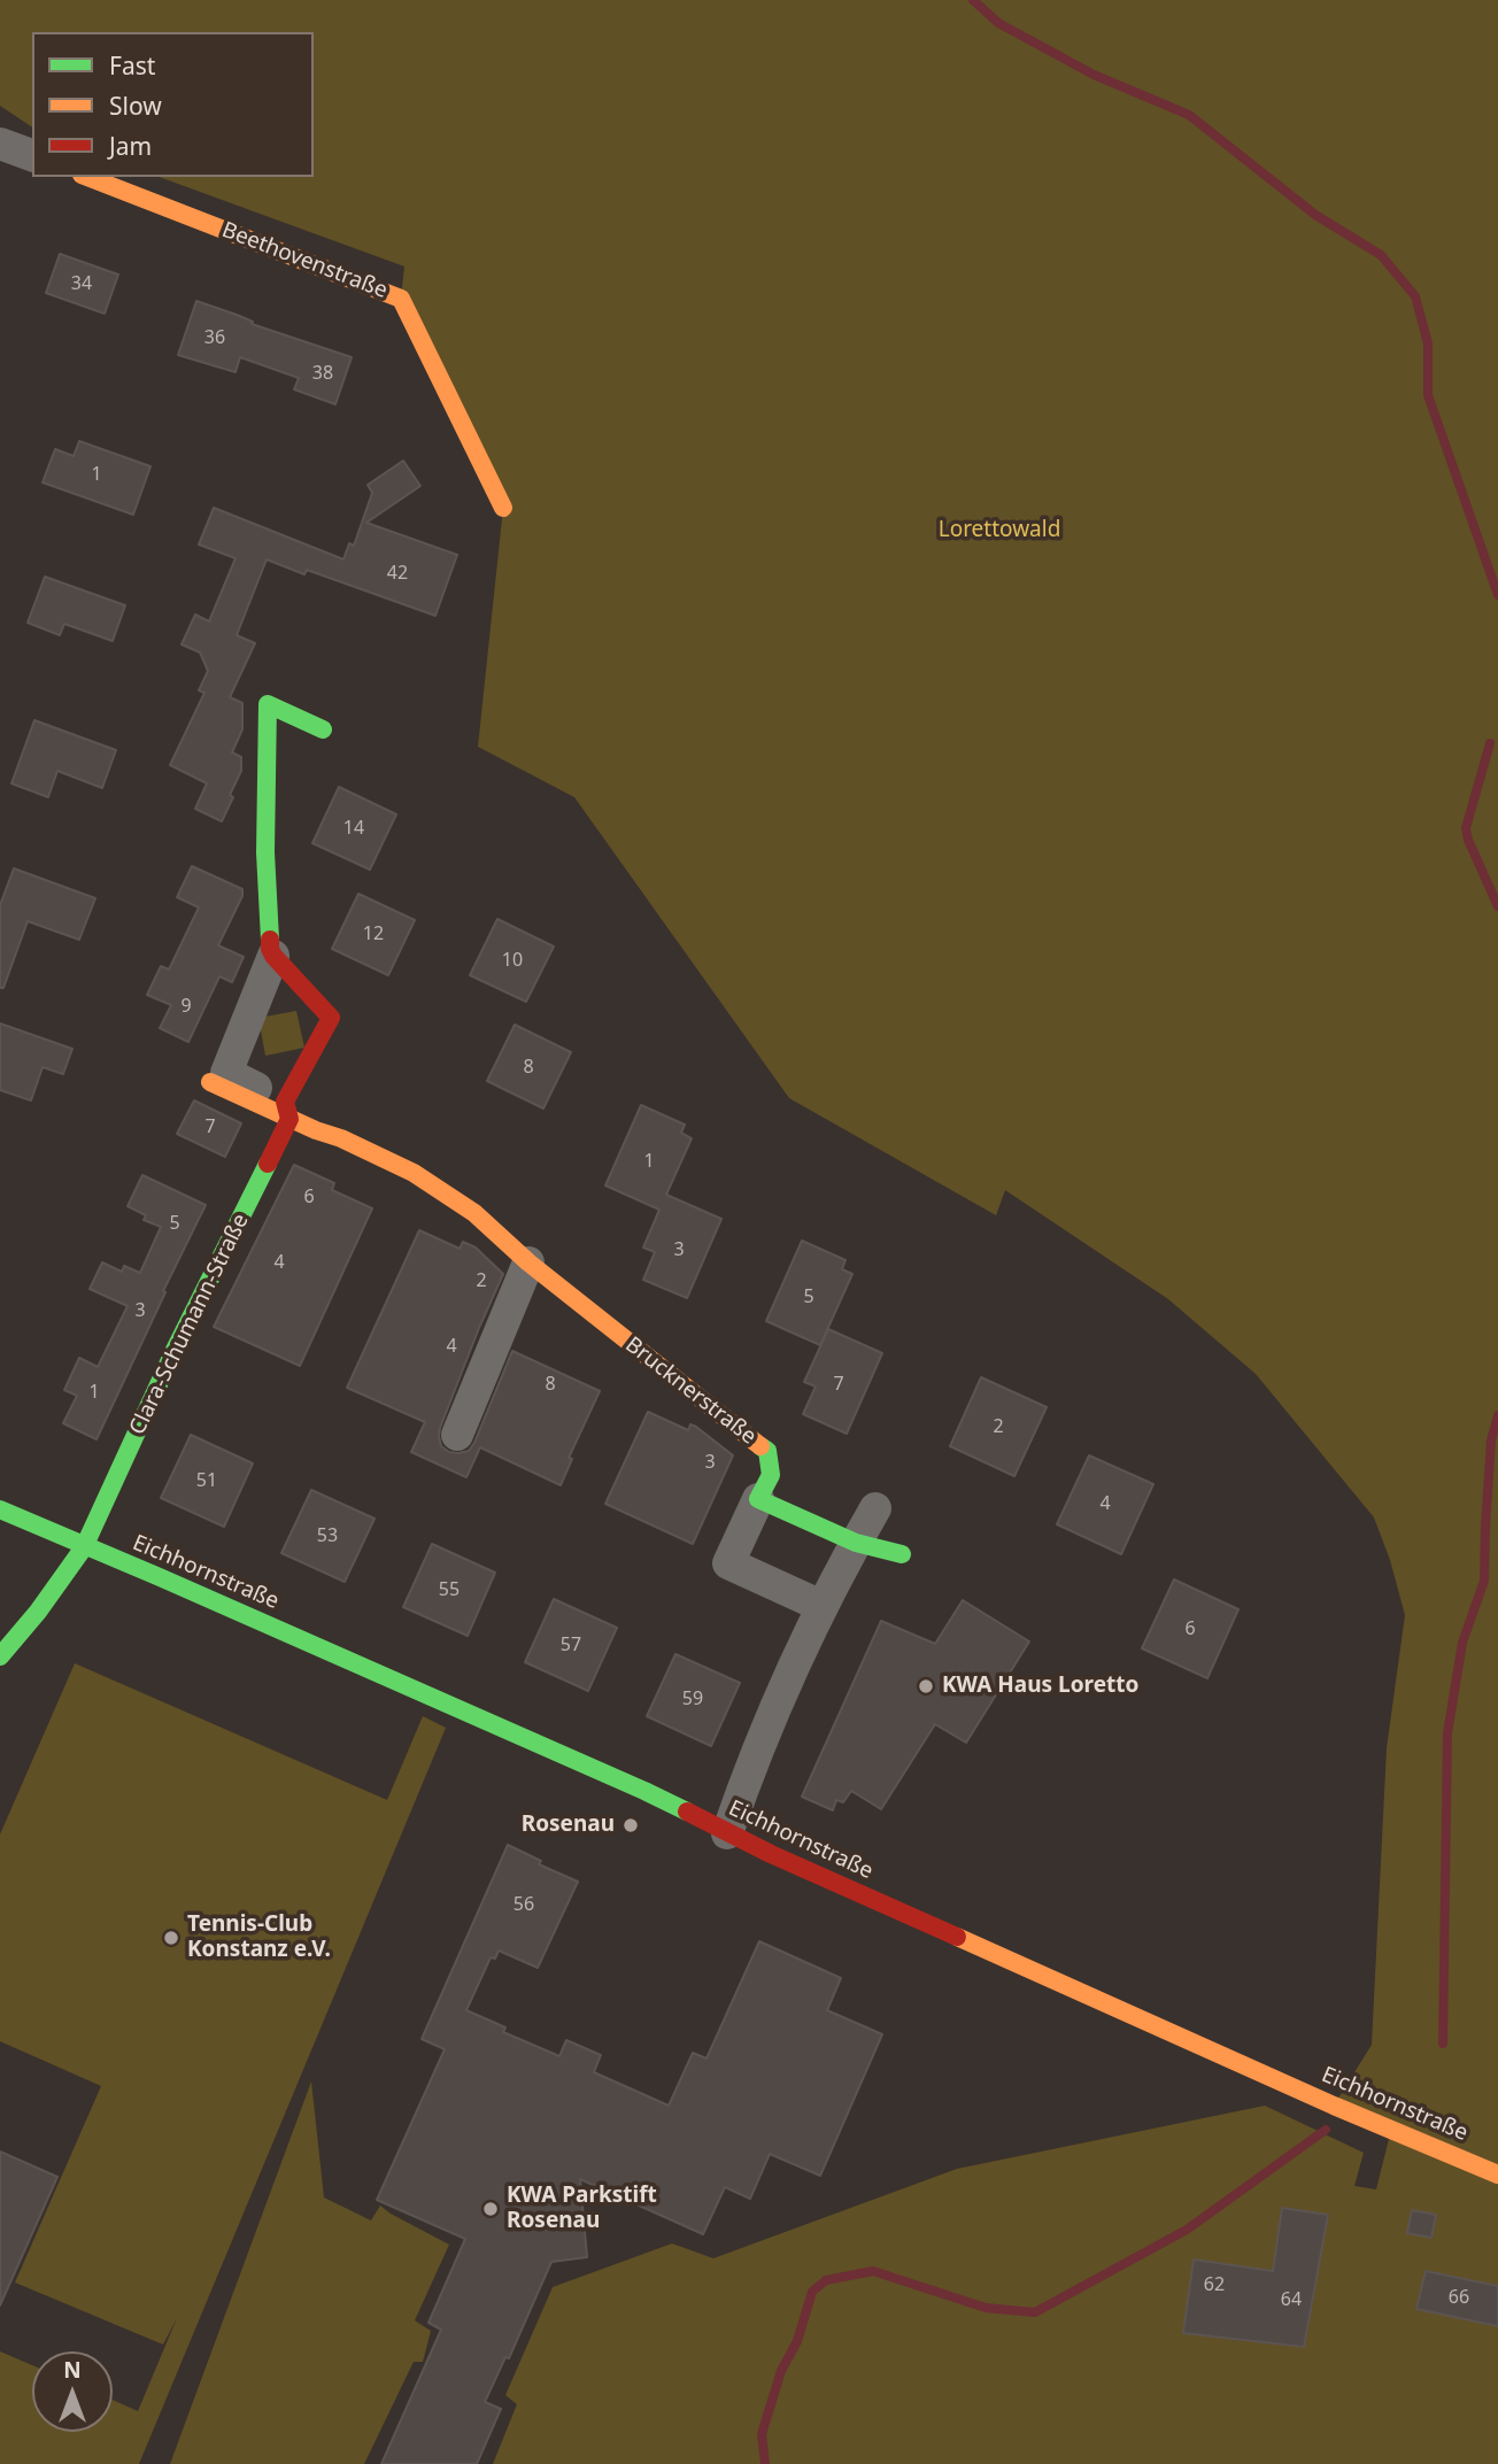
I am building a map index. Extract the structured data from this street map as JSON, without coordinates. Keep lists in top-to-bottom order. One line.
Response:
{"streets":{"street":["Beethovenstraße","Clara-Schumann-Straße","Brucknerstraße","Eichhornstraße"]},"crossings":[["Clara-Schumann-Straße","Brucknerstraße"],["Clara-Schumann-Straße","Eichhornstraße"]],"parks":["Lorettowald"],"places":["KWA Haus Loretto","Rosenau","Tennis-Club Konstanz e.V.","KWA Parkstift Rosenau"],"house_numbers":["34","36","38","1","42","14","12","10","9","8","7","1","6","5","3","4","2","5","3","4","8","7","1","2","3","51","4","53","55","6","57","59","56","62","66","64"],"legend":["Fast","Slow","Jam"],"north":"top"}
